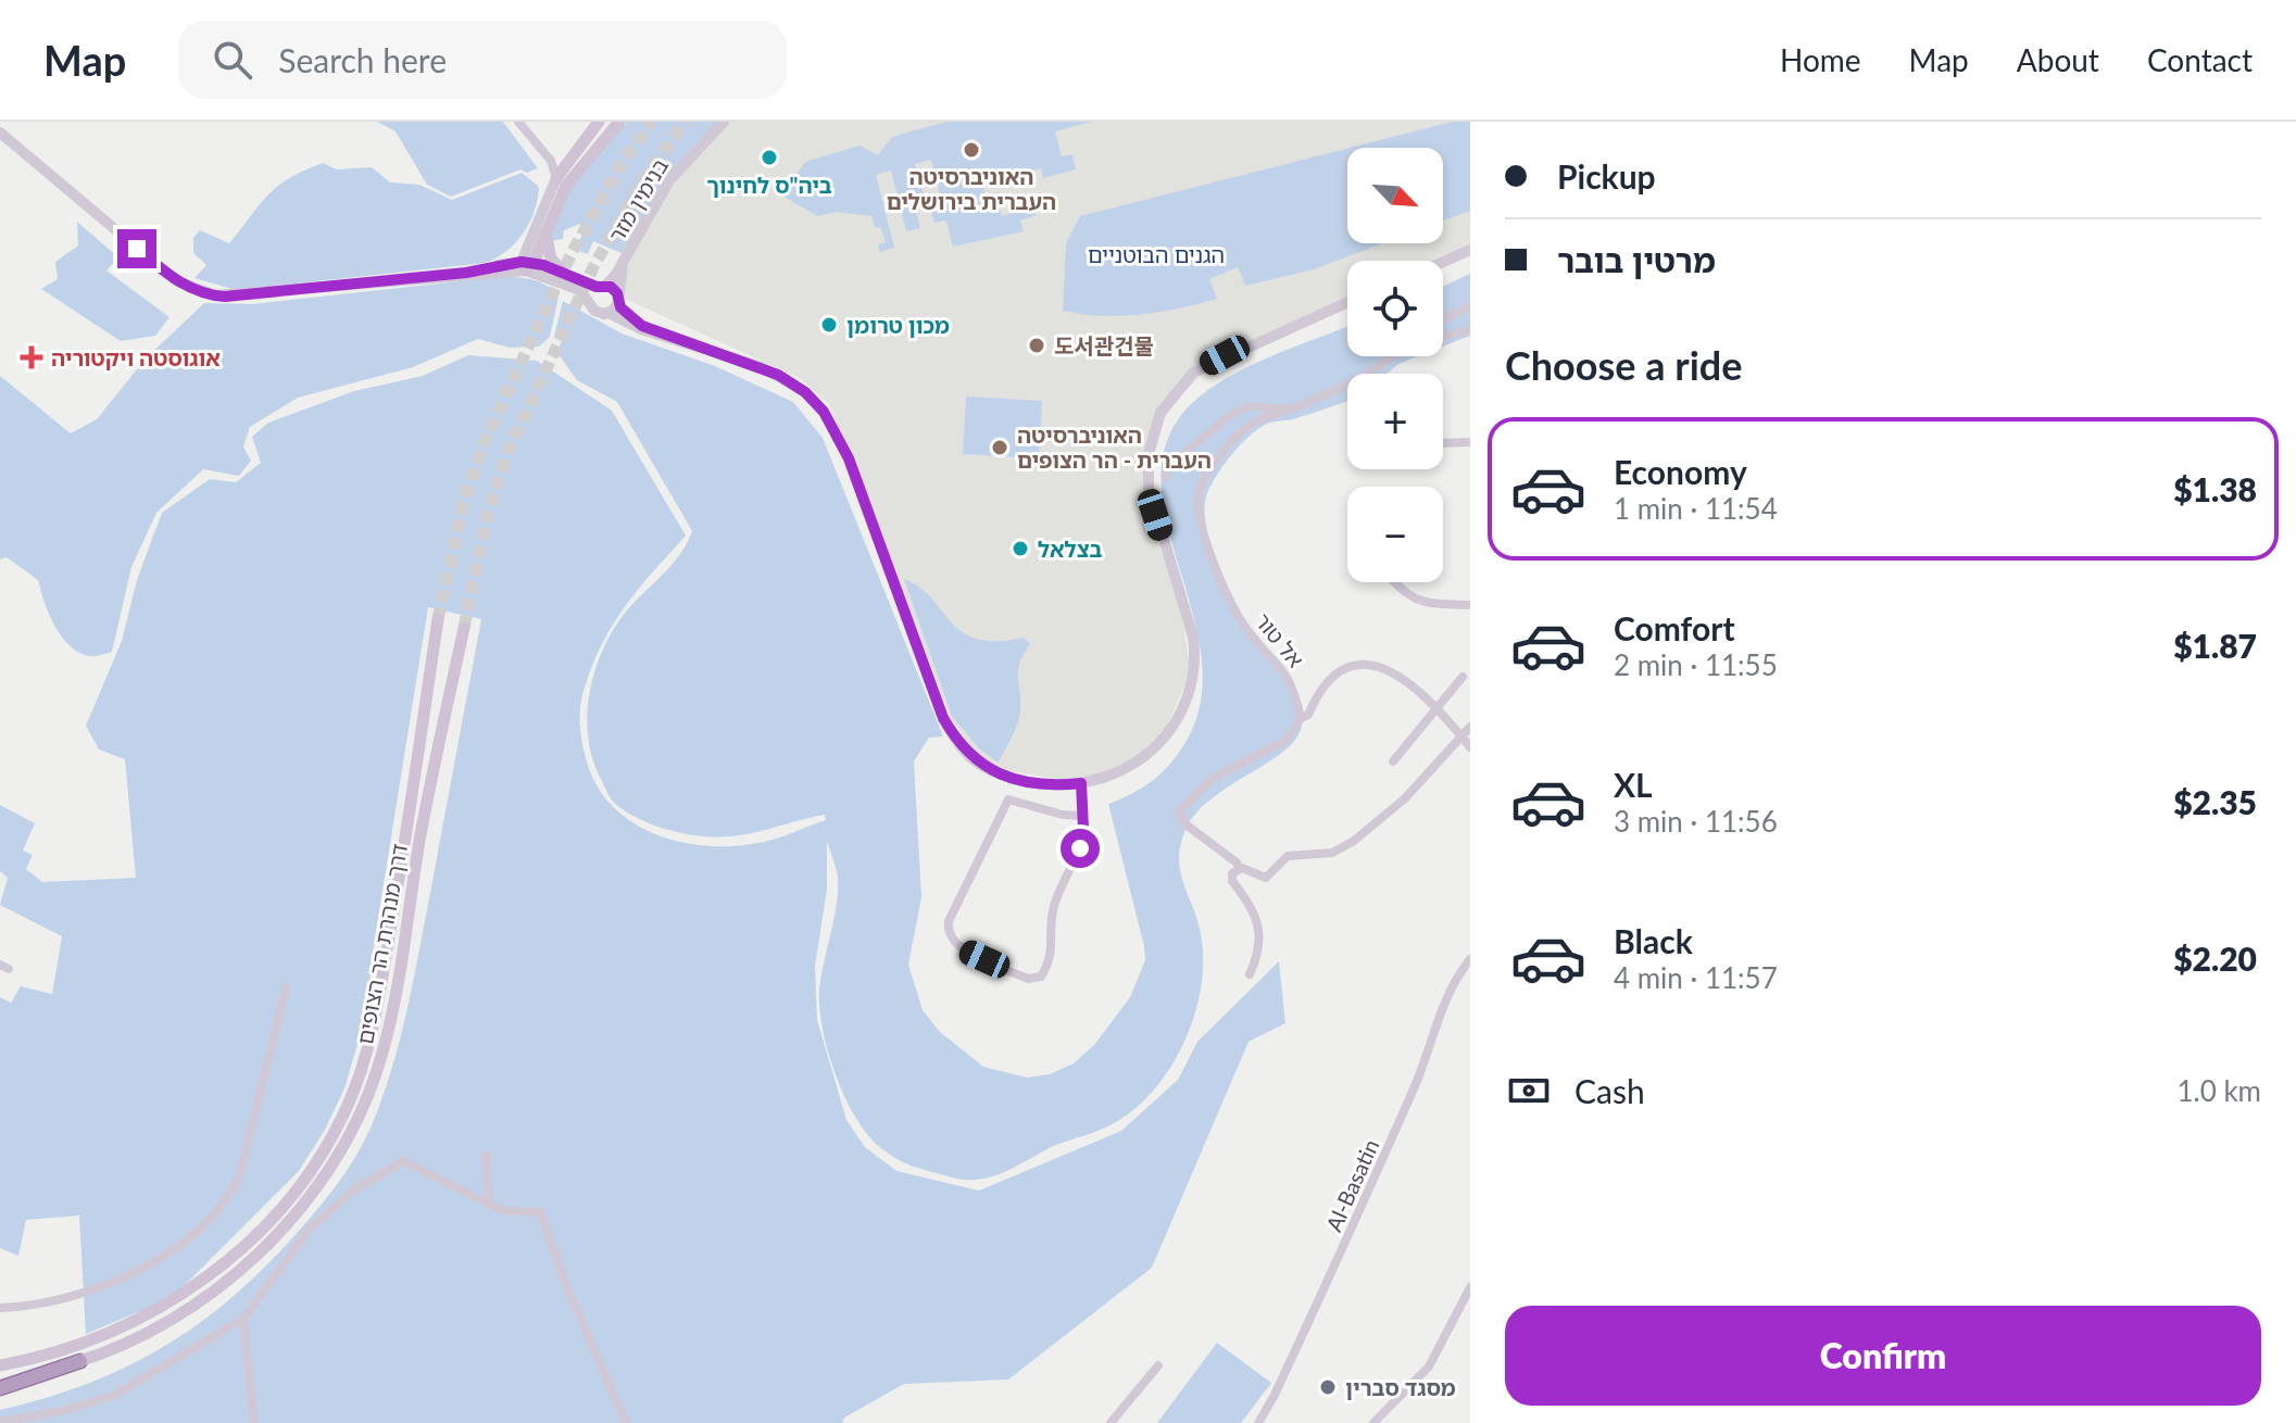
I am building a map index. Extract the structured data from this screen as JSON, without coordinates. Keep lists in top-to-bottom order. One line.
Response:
{"streets":{"main road":["דרך מנהרת הר הצופים"],"street":["בנימין מזר","אל טור","Al-Basatin"]},"parks":["הגנים הבוטניים"],"places":{"other":["האוניברסיטה העברית בירושלים","ביה\"ס לחינוך","מכון טרומן","도서관건물","האוניברסיטה העברית - הר הצופים","בצלאל","מסגד סברין"],"health":["אוגוסטה ויקטוריה"]},"north":"bottom right","page":{"header":"Map","search":"Search here","nav":["Home","Map","About","Contact"],"banner":["Pickup","מרטין בובר"],"map_buttons":["+","−"],"heading":"Choose a ride","list":[{"name":"Economy","note":"1 min · 11:54","value":"$1.38"},{"name":"Comfort","note":"2 min · 11:55","value":"$1.87"},{"name":"XL","note":"3 min · 11:56","value":"$2.35"},{"name":"Black","note":"4 min · 11:57","value":"$2.20"}],"pay":["Cash","1.0 km"],"buttons":"Confirm"}}
